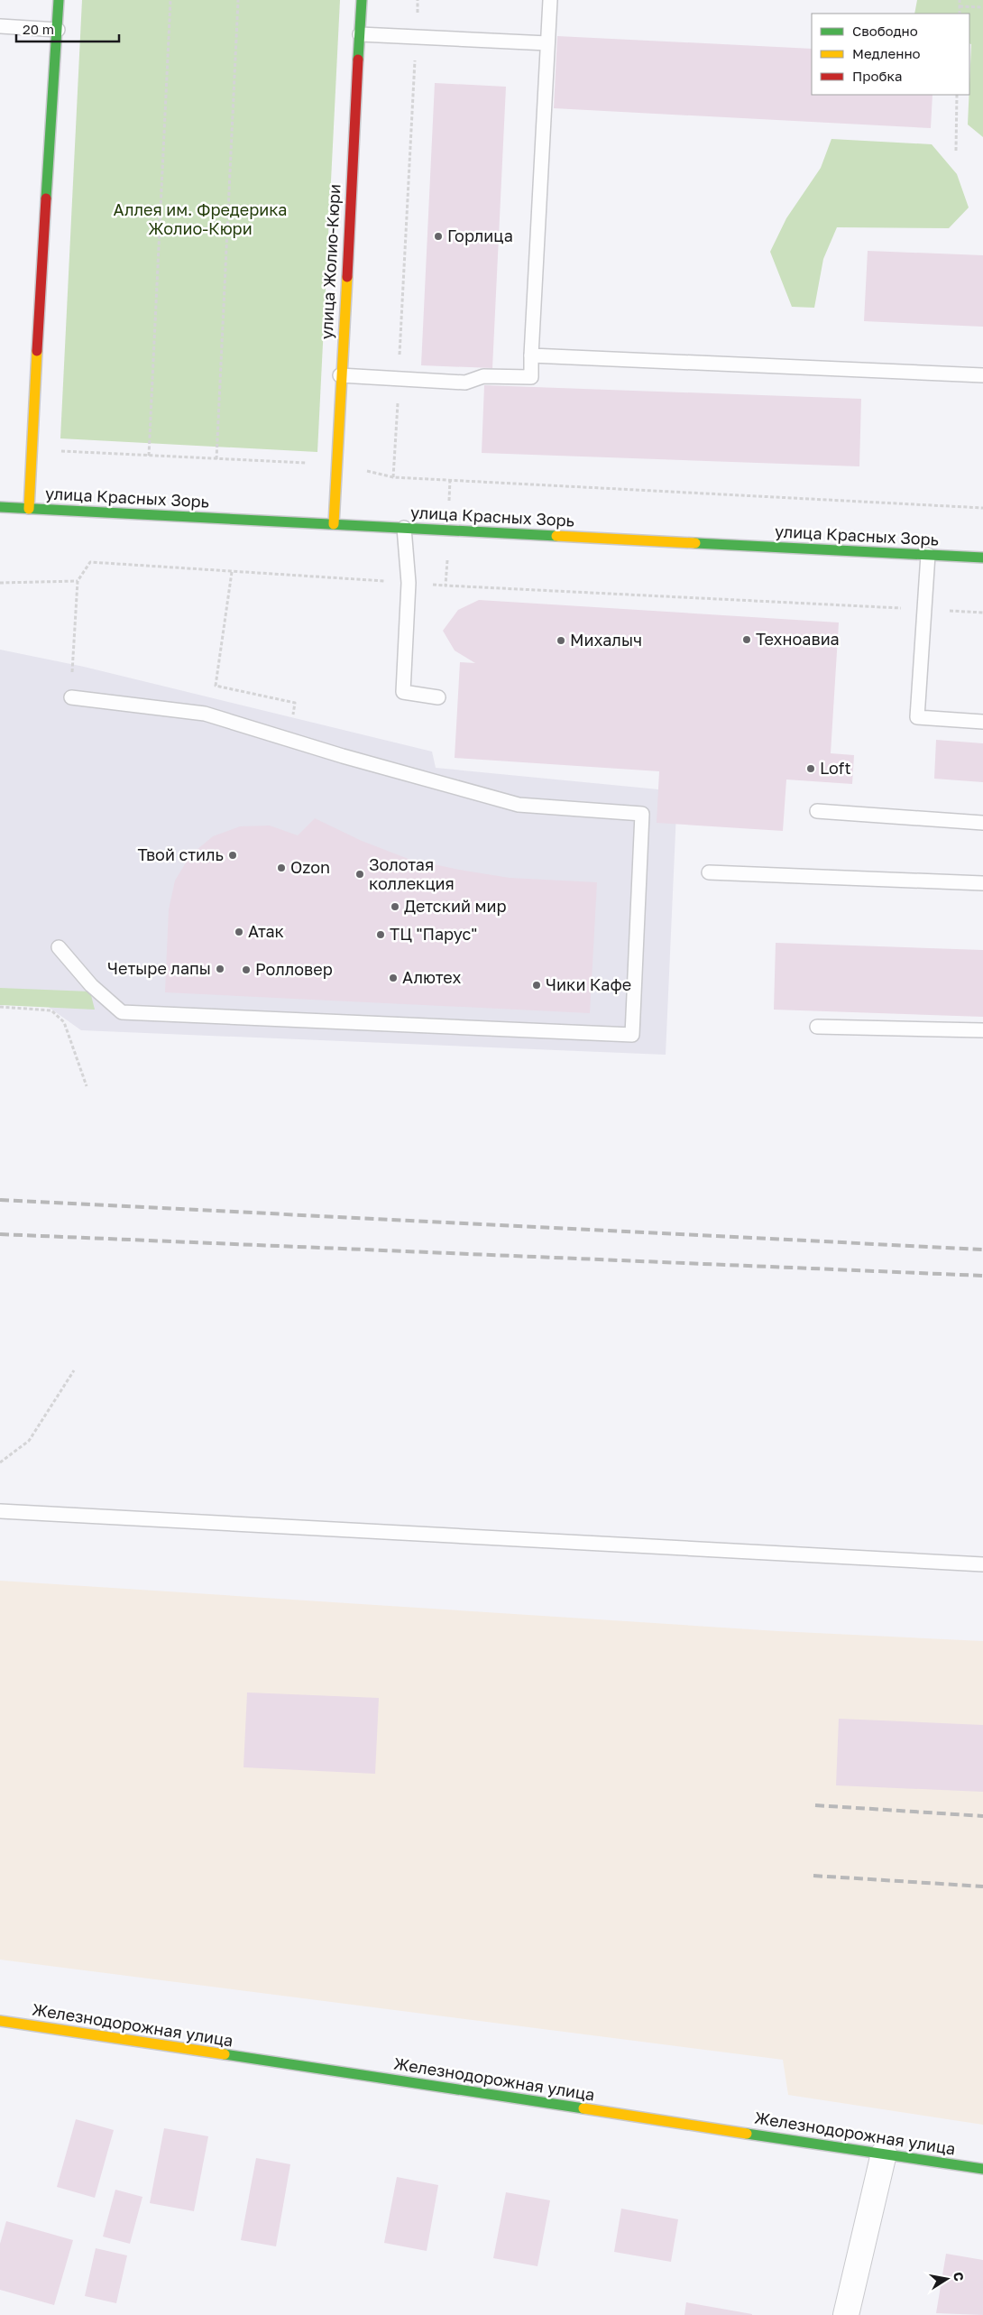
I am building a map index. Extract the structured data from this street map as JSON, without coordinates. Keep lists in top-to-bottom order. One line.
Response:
{"streets":{"street":["улица Жолио-Кюри","улица Красных Зорь","Железнодорожная улица"]},"crossings":[["улица Жолио-Кюри","улица Красных Зорь"]],"parks":["Аллея им. Фредерика Жолио-Кюри"],"places":["Горлица","Техноавиа","Михалыч","Loft","Твой стиль","Ozon","Золотая коллекция","Детский мир","Атак","ТЦ \"Парус\"","Четыре лапы","Ролловер","Алютех","Чики Кафе"],"legend":["Свободно","Медленно","Пробка"],"scale_bar":"20 m","north":"right"}
